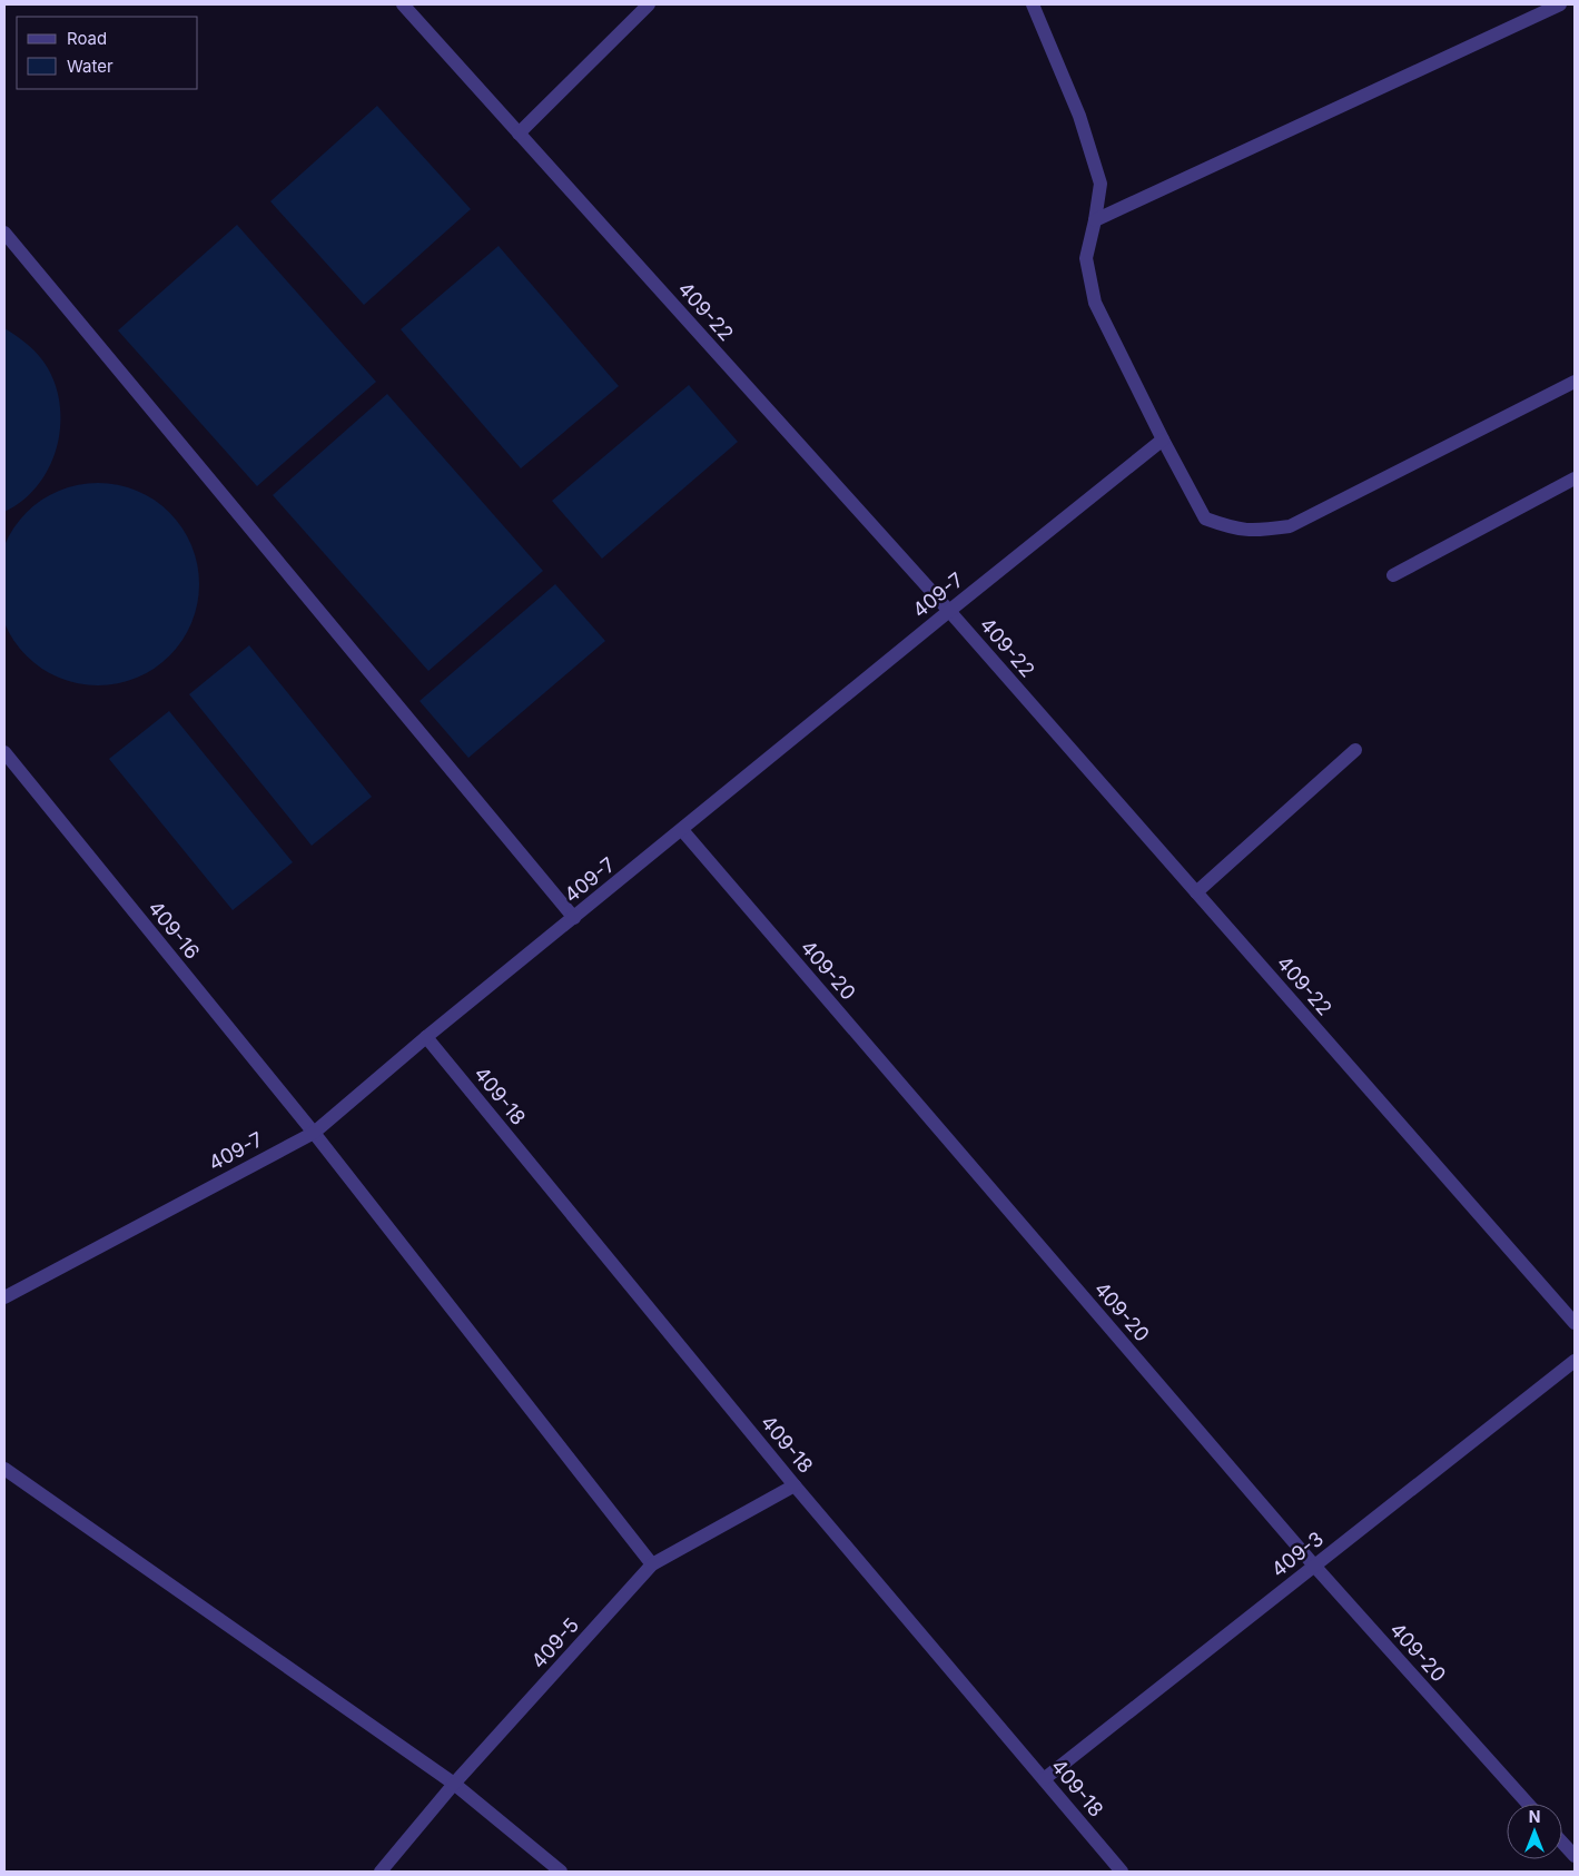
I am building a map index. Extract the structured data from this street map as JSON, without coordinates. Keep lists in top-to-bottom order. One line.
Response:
{"streets":{"street":["409-22","409-7","409-16","409-20","409-18","409-3","409-5"]},"crossings":[["409-22","409-7"],["409-7","409-16"],["409-7","409-20"],["409-7","409-18"],["409-16","409-5"],["409-20","409-3"],["409-18","409-3"],["409-18","409-5"]],"legend":["Road","Water"],"north":"top"}
